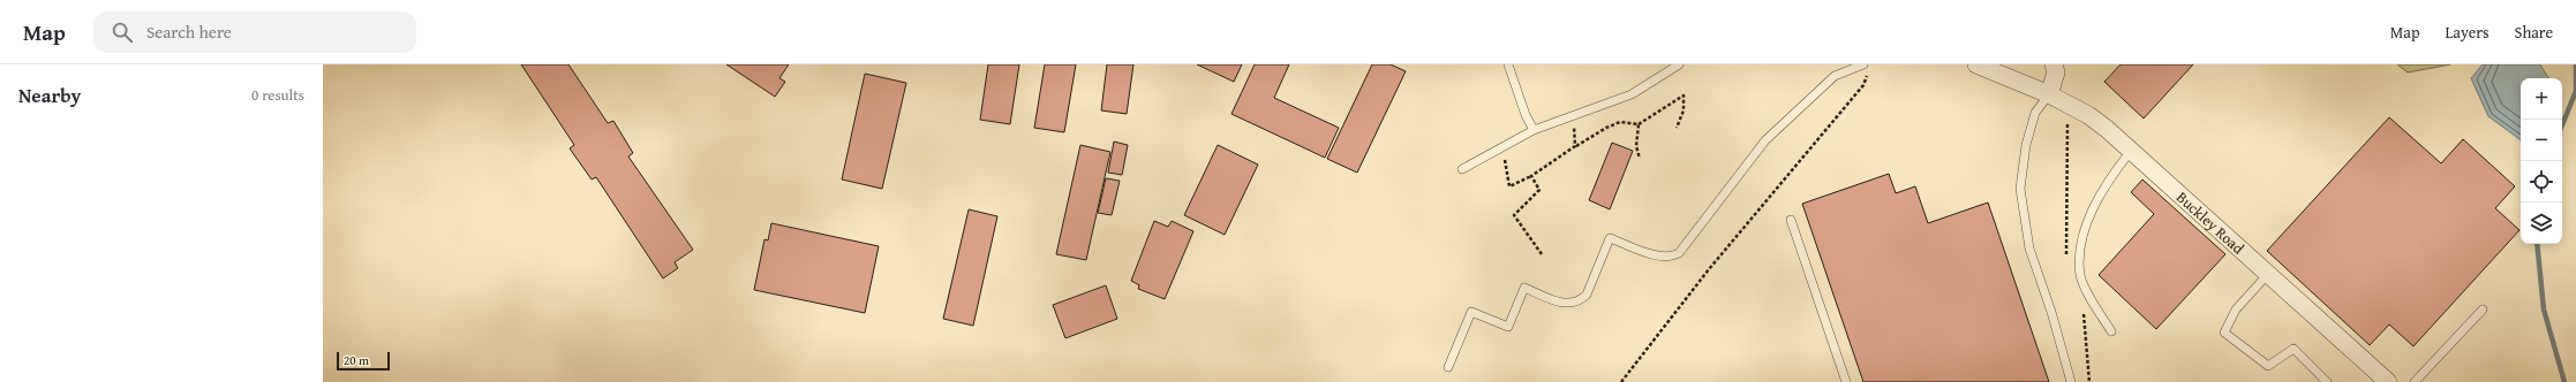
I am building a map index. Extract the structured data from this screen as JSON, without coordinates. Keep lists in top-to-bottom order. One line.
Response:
{"streets":{"street":["Buckley Road"]},"scale_bar":"20 m","page":{"header":"Map","search":"Search here","nav":["Map","Layers","Share"],"heading":["Nearby","0 results"],"map_buttons":["+","−"],"scale":"20 m"}}
